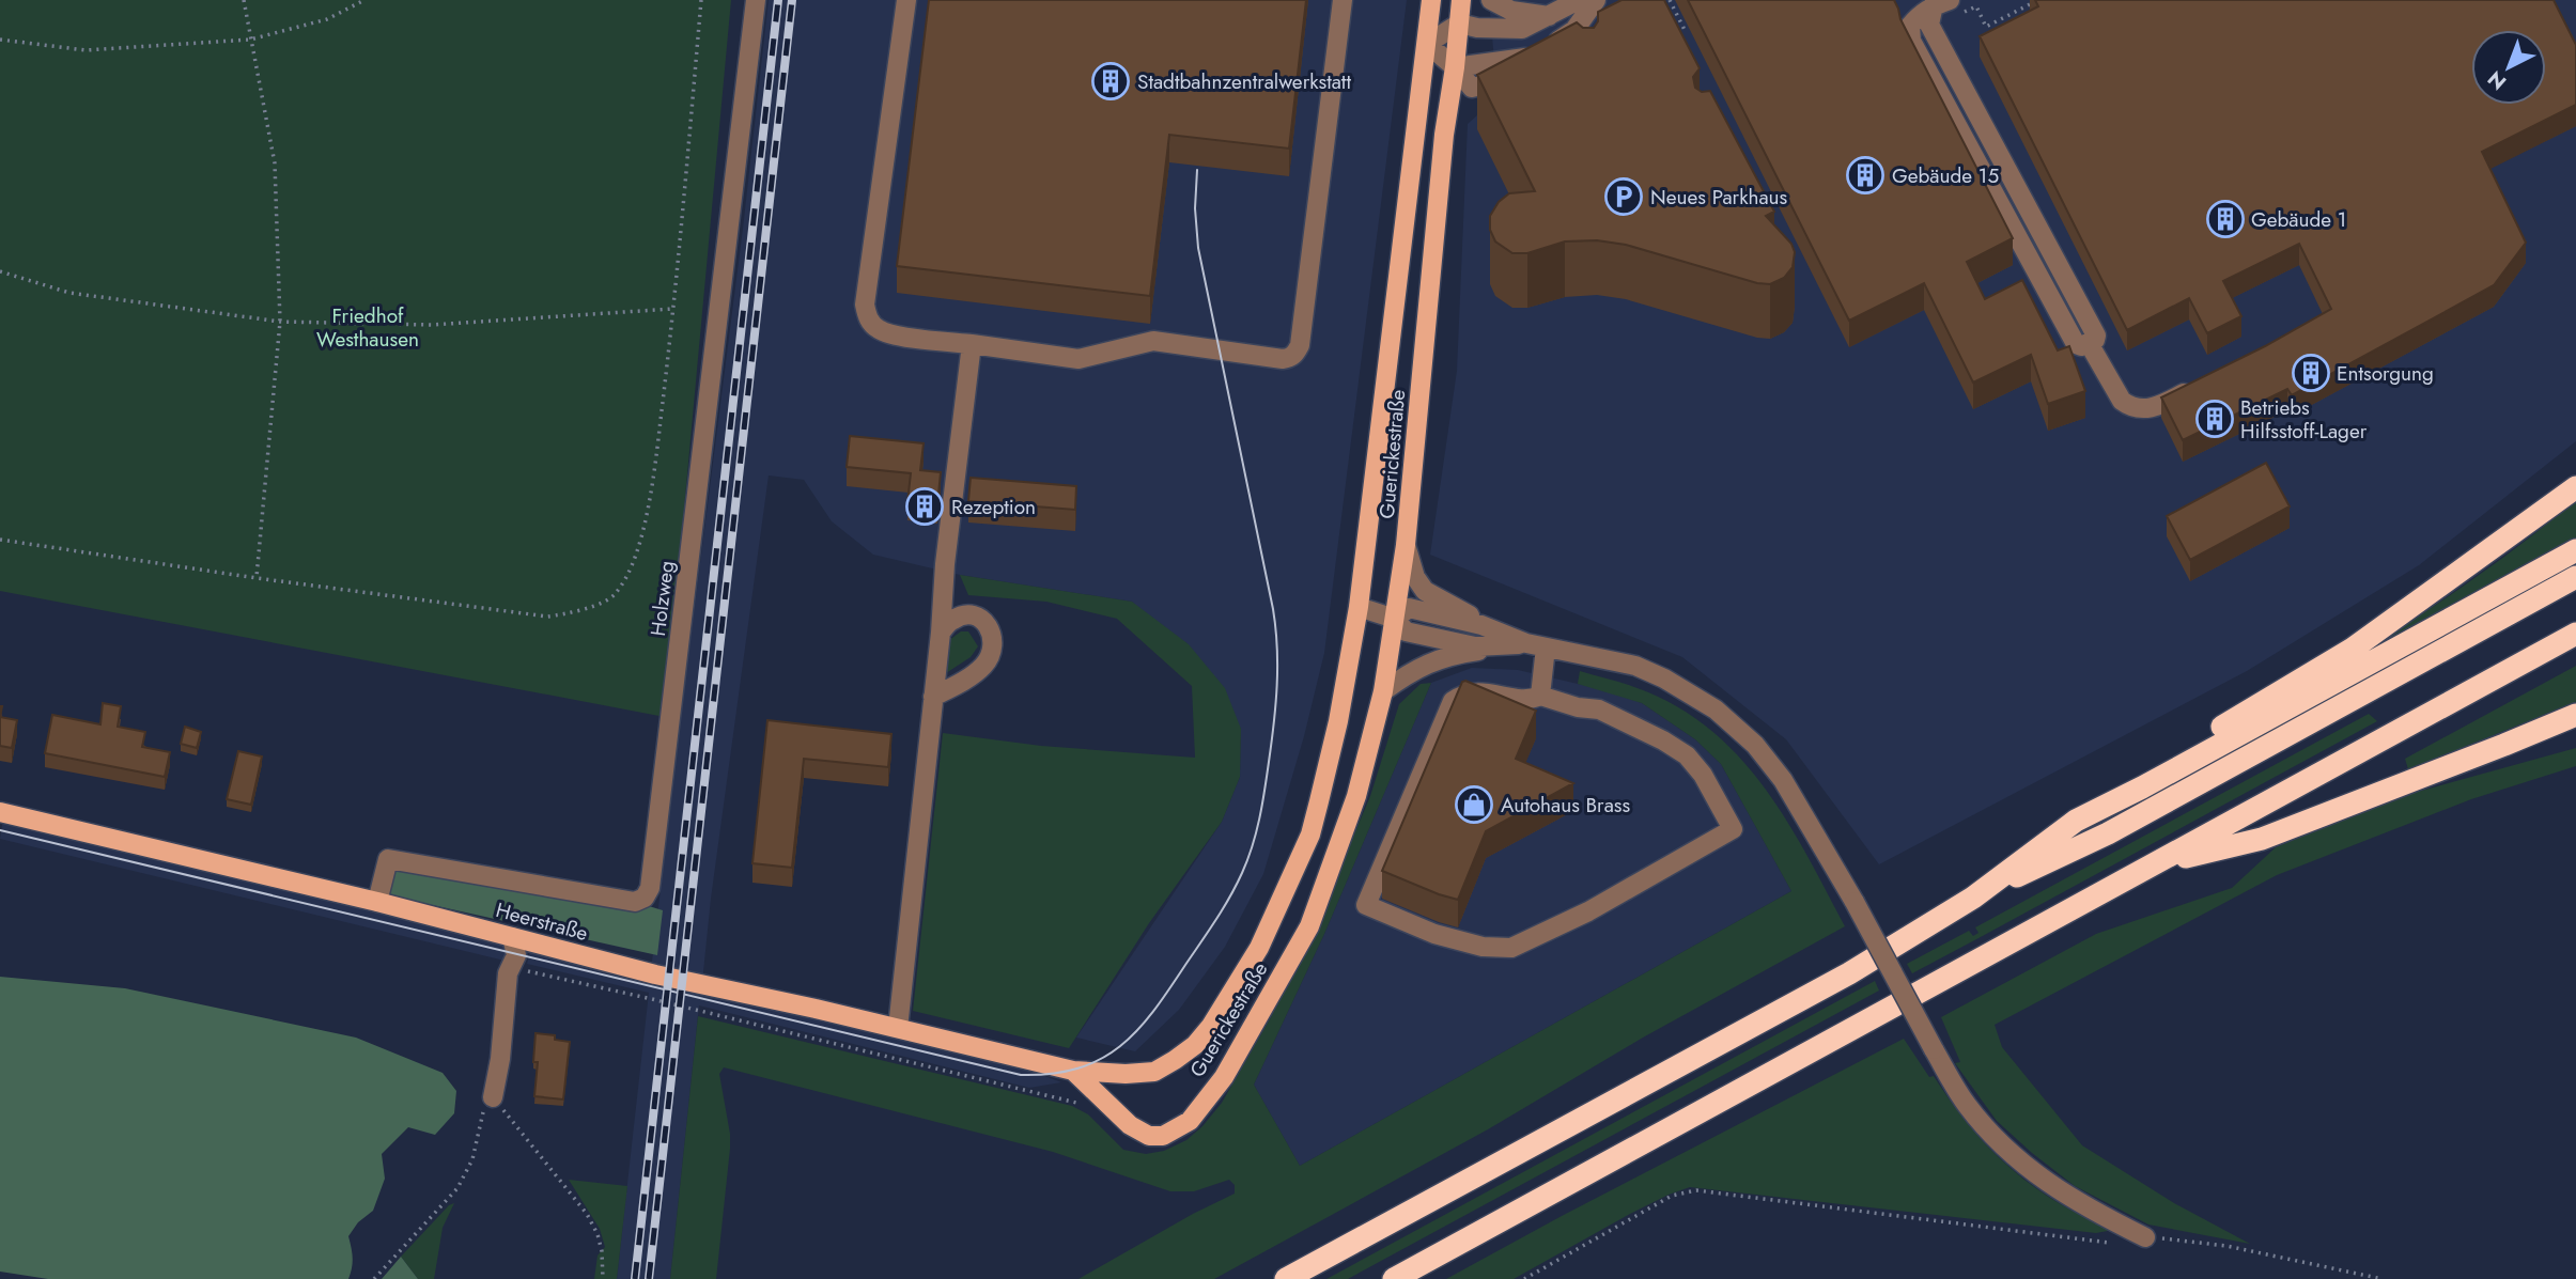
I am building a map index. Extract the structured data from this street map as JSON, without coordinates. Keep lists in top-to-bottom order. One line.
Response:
{"streets":{"main road":["Guerickestraße","Heerstraße"],"lane":["Holzweg"]},"crossings":[["Guerickestraße","Heerstraße"],["Holzweg","Heerstraße"]],"parks":["Friedhof Westhausen"],"places":{"building":["Stadtbahnzentralwerkstatt","Gebäude 15","Gebäude 1","Entsorgung","Betriebs Hilfsstoff-Lager","Rezeption"],"parking":["Neues Parkhaus"],"shop":["Autohaus Brass"]},"north":"bottom left"}
